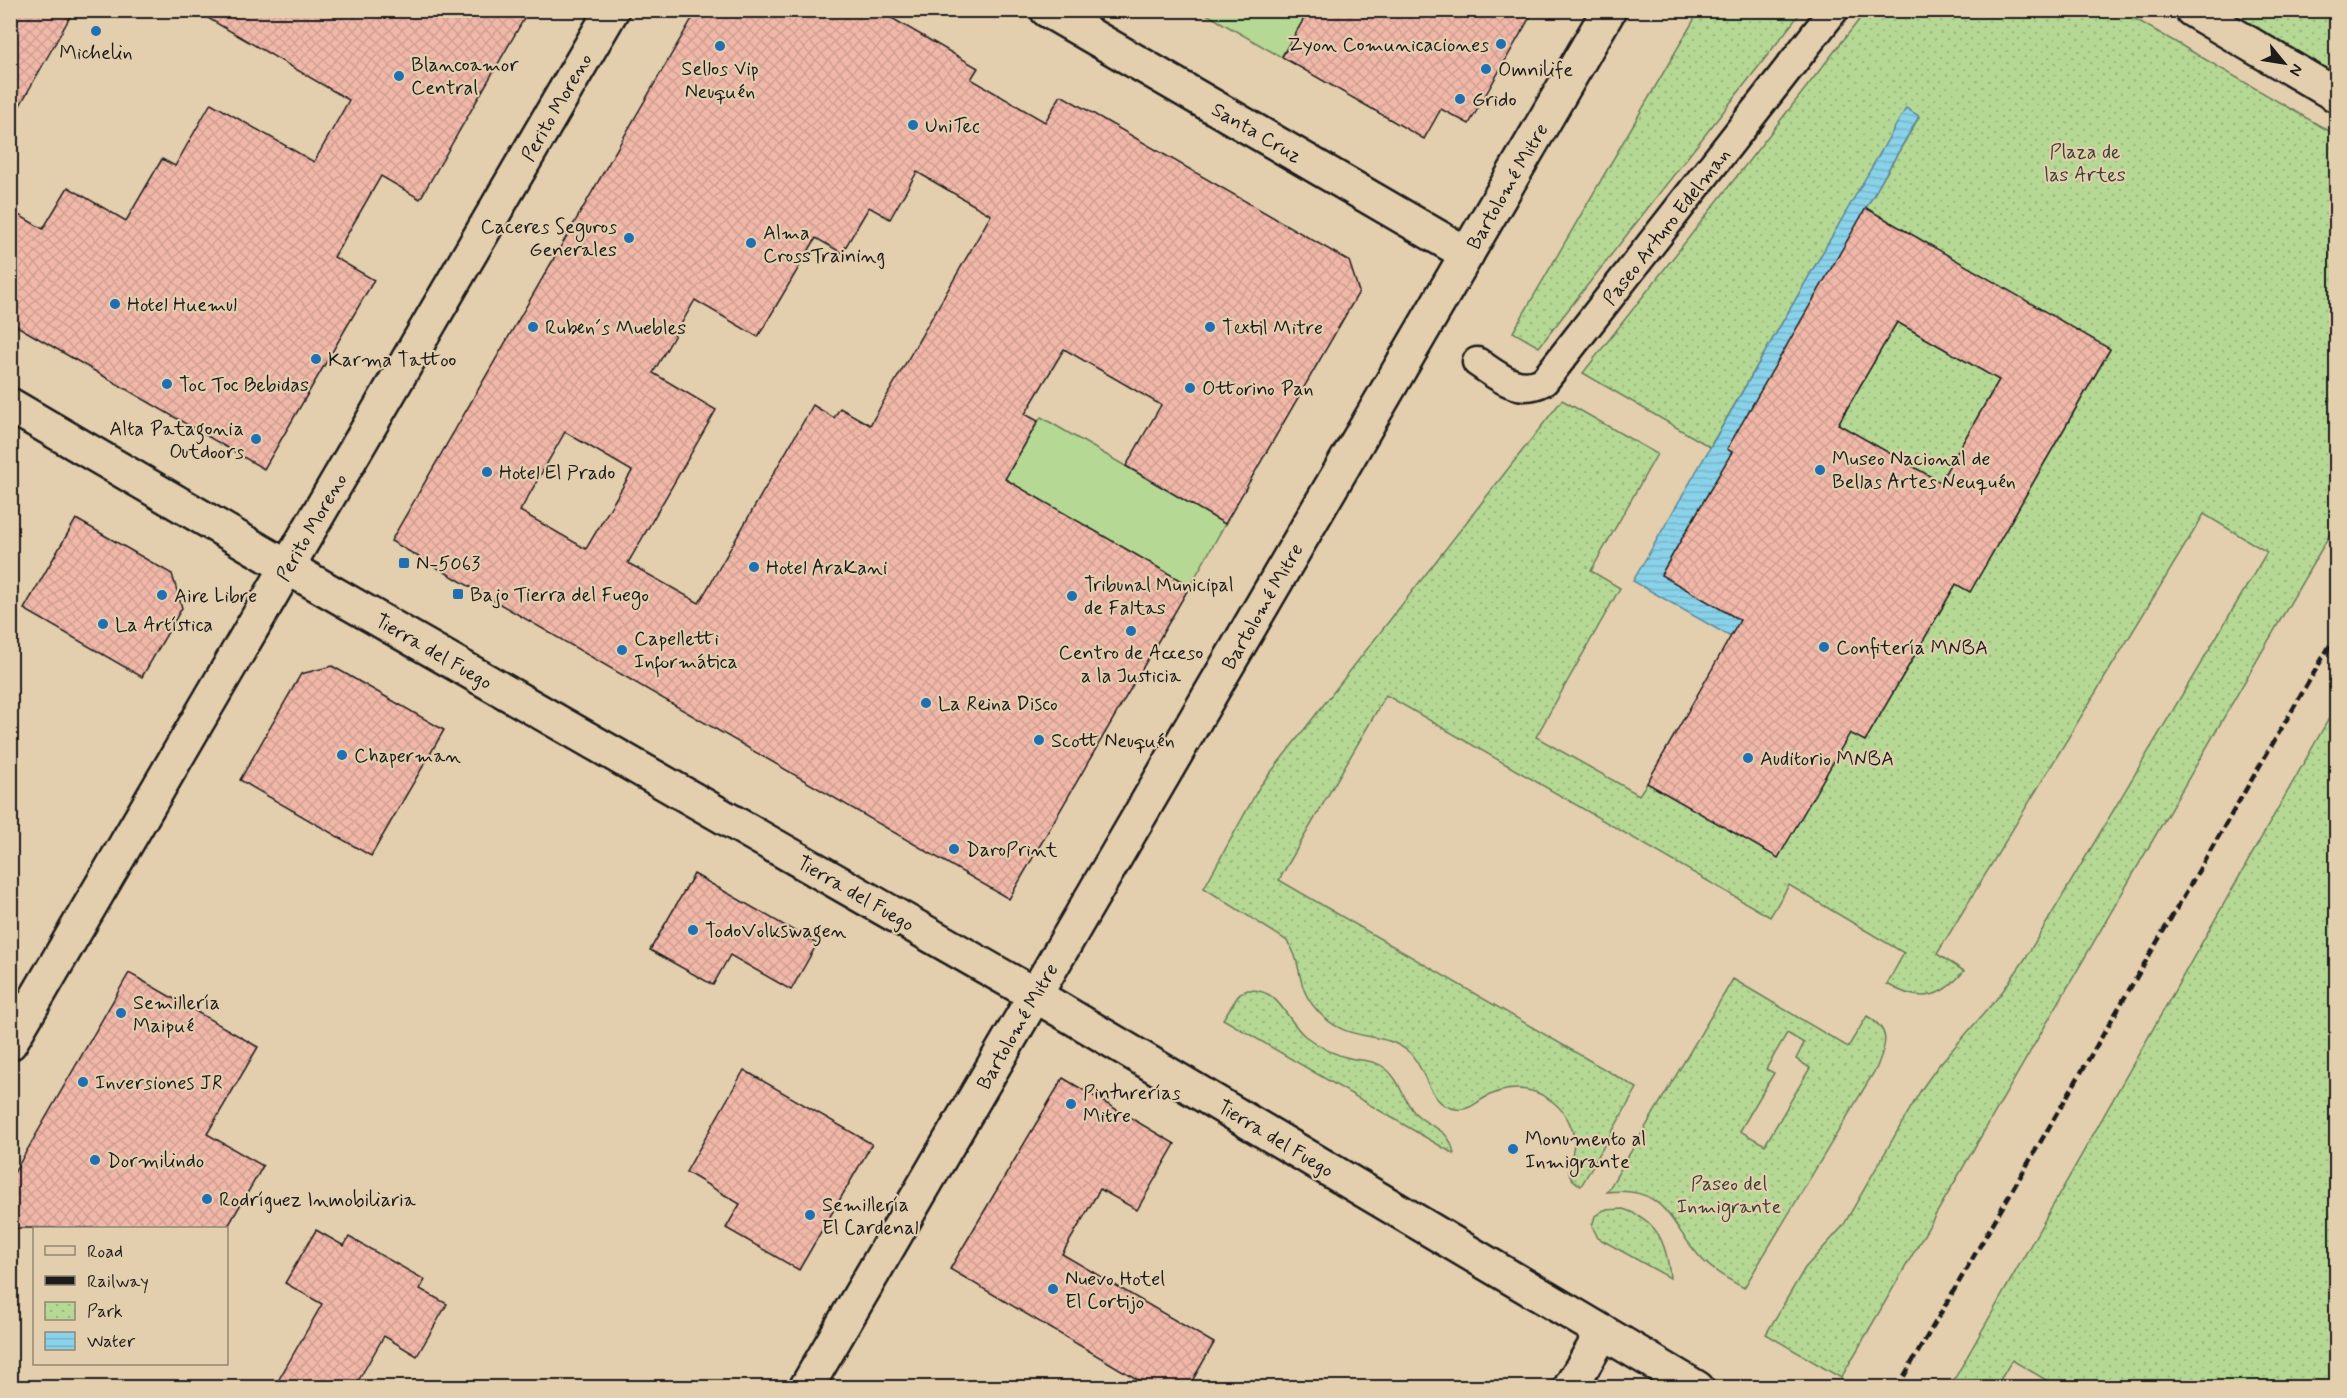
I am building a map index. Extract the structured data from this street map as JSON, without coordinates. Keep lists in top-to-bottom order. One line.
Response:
{"streets":{"street":["Perito Moreno","Santa Cruz","Bartolomé Mitre","Paseo Arturo Edelman","Tierra del Fuego"]},"crossings":[["Perito Moreno","Tierra del Fuego"],["Santa Cruz","Bartolomé Mitre"],["Bartolomé Mitre","Tierra del Fuego"]],"parks":["Plaza de las Artes","Paseo del Inmigrante"],"places":{"other":["Michelin","Zyon Comunicaciones","Sellos Vip Neuquén","Omnilife","Blancoamor Central","Grido","UniTec","Caceres Seguros Generales","Alma CrossTraining","Hotel Huemul","Ruben´s Muebles","Textil Mitre","Karma Tattoo","Toc Toc Bebidas","Ottorino Pan","Alta Patagonia Outdoors","Museo Nacional de Bellas Artes Neuquén","Hotel El Prado","Hotel AraKani","Aire Libre","Tribunal Municipal de Faltas","La Artística","Centro de Acceso a la Justicia","Confitería MNBA","Capelletti Informática","La Reina Disco","Scott Neuquén","Chaperman","Auditorio MNBA","DaroPrint","TodoVolkswagen","Semillería Maipué","Inversiones JR","Pinturerías Mitre","Monumento al Inmigrante","Dormilindo","Rodríguez Inmobiliaria","Semillería El Cardenal","Nuevo Hotel El Cortijo"],"transit":["N-5063","Bajo Tierra del Fuego"]},"legend":["Road","Railway","Park","Water"],"north":"bottom right"}
